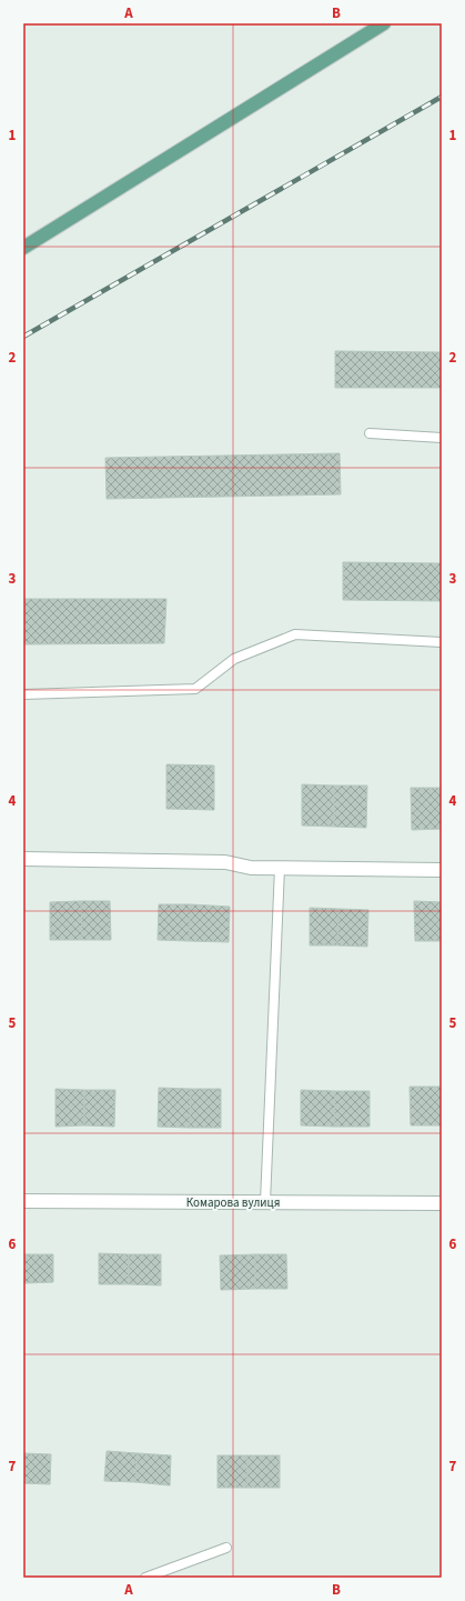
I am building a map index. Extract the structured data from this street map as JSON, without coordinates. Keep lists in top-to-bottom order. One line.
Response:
{"streets":{"street":["Комарова вулиця"]},"grid":{"columns":["A","B"],"rows":["1","2","3","4","5","6","7"]}}
